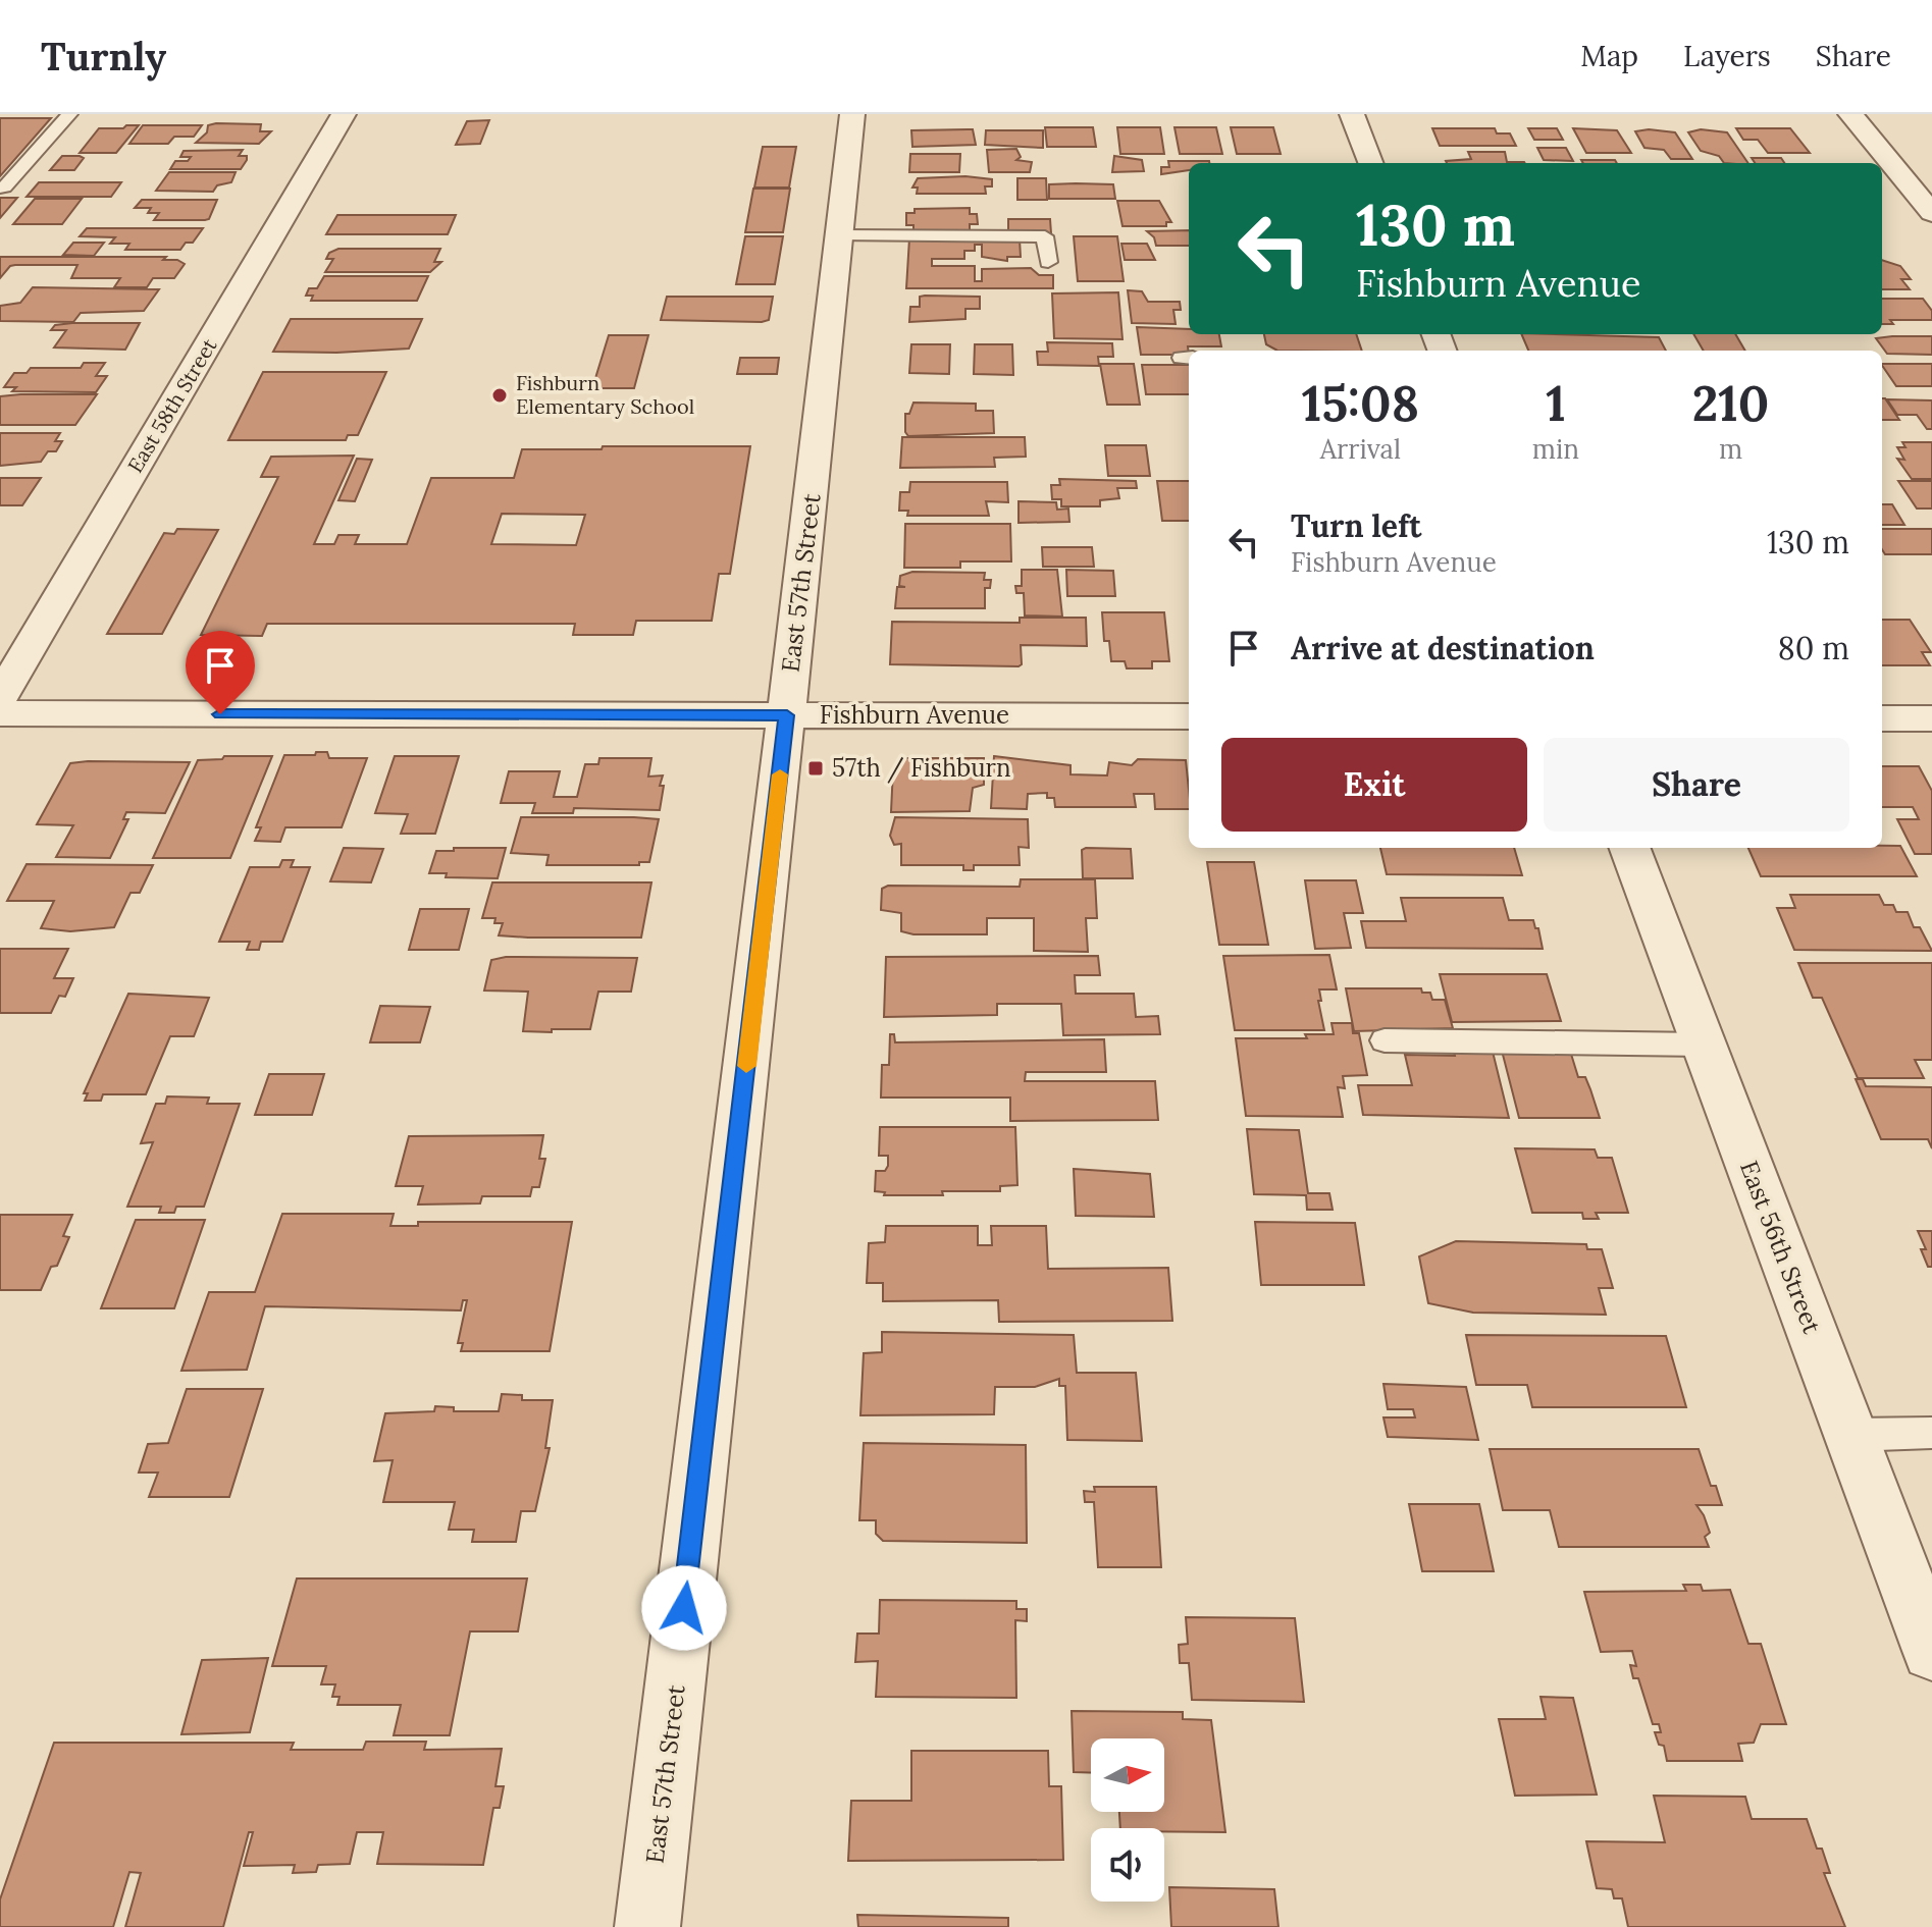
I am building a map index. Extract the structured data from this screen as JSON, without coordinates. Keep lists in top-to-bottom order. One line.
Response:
{"streets":{"street":["East 58th Street","East 57th Street","Fishburn Avenue","East 56th Street"]},"crossings":[["East 57th Street","Fishburn Avenue"]],"places":{"other":["Fishburn Elementary School"],"transit":["57th / Fishburn"]},"north":"right","page":{"header":"Turnly","nav":["Map","Layers","Share"],"turn":["130 m","Fishburn Avenue"],"eta":["15:08","Arrival","1","min","210","m"],"list":[{"name":"Turn left","note":"Fishburn Avenue","value":"130 m"},{"name":"Arrive at destination","value":"80 m"}],"buttons":["Exit","Share"]}}
